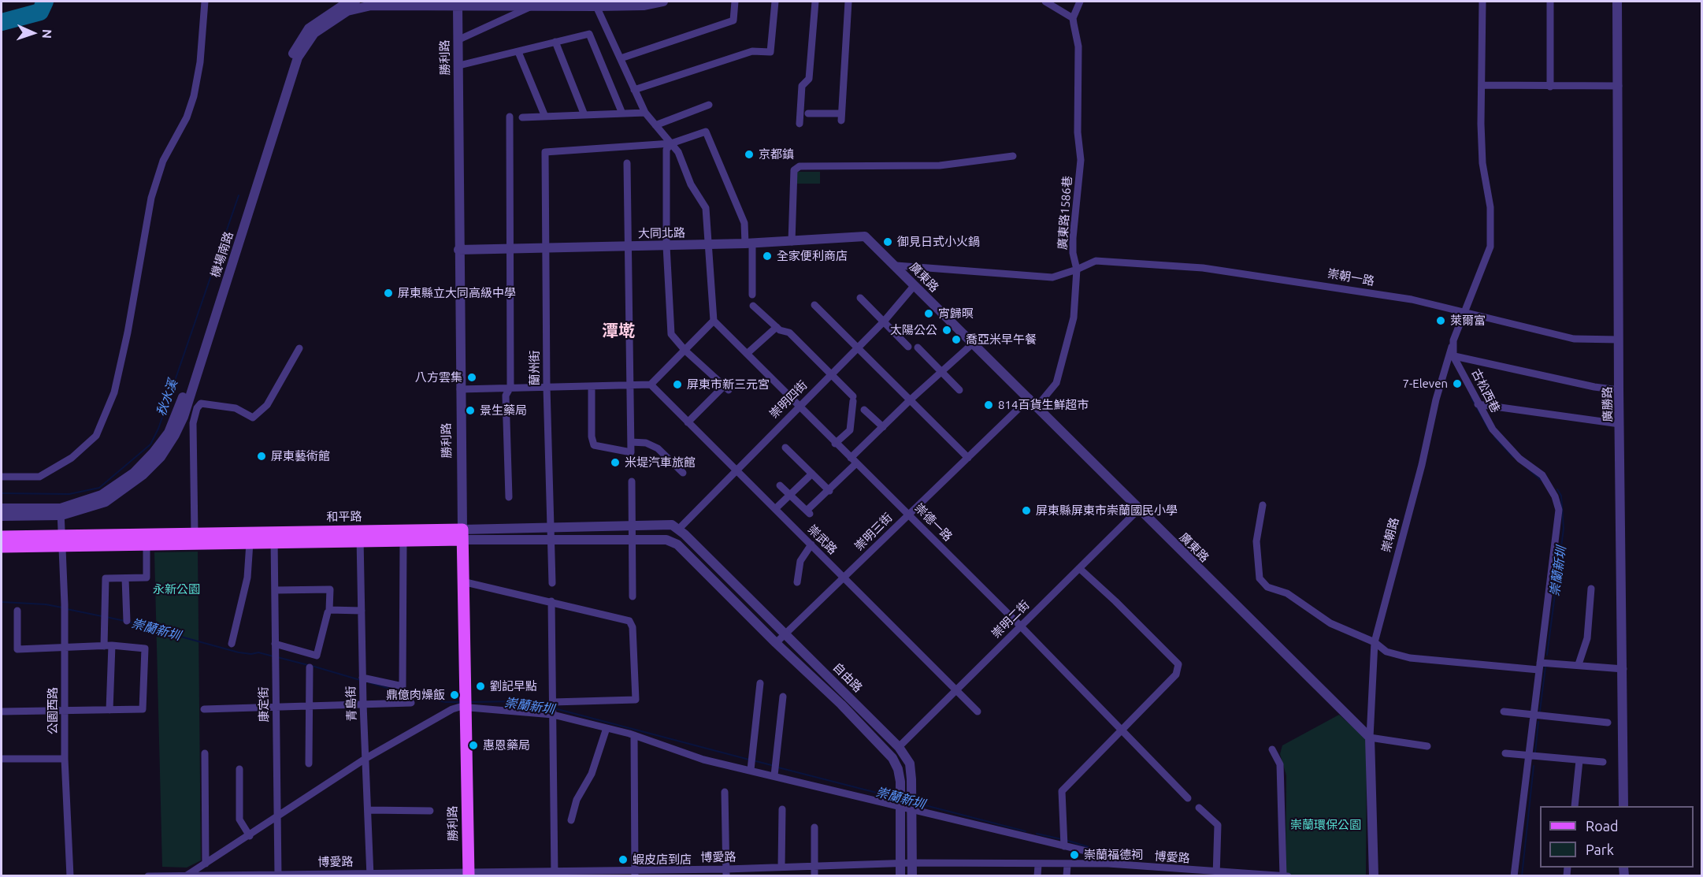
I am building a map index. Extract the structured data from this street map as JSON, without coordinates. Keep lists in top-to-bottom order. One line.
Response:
{"streets":{"main road":["勝利路","和平路"],"street":["廣東路1586巷","大同北路","機場南路","廣東路","崇朝一路","蘭州街","古松西巷","崇明四街","廣勝路","崇德一路","崇明三街","崇朝路","崇武路","崇明二街","自由路","青島街","康定街","公園西路","博愛路"]},"crossings":[["勝利路","大同北路"],["勝利路","機場南路"],["勝利路","和平路"],["勝利路","博愛路"],["廣東路1586巷","廣東路"],["廣東路1586巷","崇朝一路"],["大同北路","廣東路"],["大同北路","蘭州街"],["機場南路","公園西路"],["廣東路","崇明四街"],["廣東路","崇明三街"],["廣東路","崇朝路"],["廣東路","崇明二街"],["崇朝一路","古松西巷"],["崇朝一路","廣勝路"],["蘭州街","和平路"],["古松西巷","崇朝路"],["崇明四街","和平路"],["崇明四街","崇德一路"],["崇明四街","崇武路"],["崇明四街","自由路"],["和平路","自由路"],["和平路","青島街"],["和平路","康定街"],["和平路","公園西路"],["崇德一路","崇明三街"],["崇德一路","崇明二街"],["崇明三街","崇武路"],["崇明三街","自由路"],["崇武路","崇明二街"],["崇明二街","自由路"],["自由路","博愛路"],["青島街","博愛路"],["康定街","博愛路"]],"districts":["潭墘"],"water":["秋水溪","崇蘭新圳"],"parks":["永新公園","崇蘭環保公園"],"places":["京都鎮","御見日式小火鍋","全家便利商店","屏東縣立大同高級中學","宵歸暝","萊爾富","太陽公公","喬亞米早午餐","八方雲集","7-Eleven","屏東市新三元宮","814百貨生鮮超市","景生藥局","屏東藝術館","米堤汽車旅館","屏東縣屏東市崇蘭國民小學","劉記早點","鼎億肉燥飯","惠恩藥局","崇蘭福德祠","蝦皮店到店"],"legend":["Road","Park"],"north":"right"}
